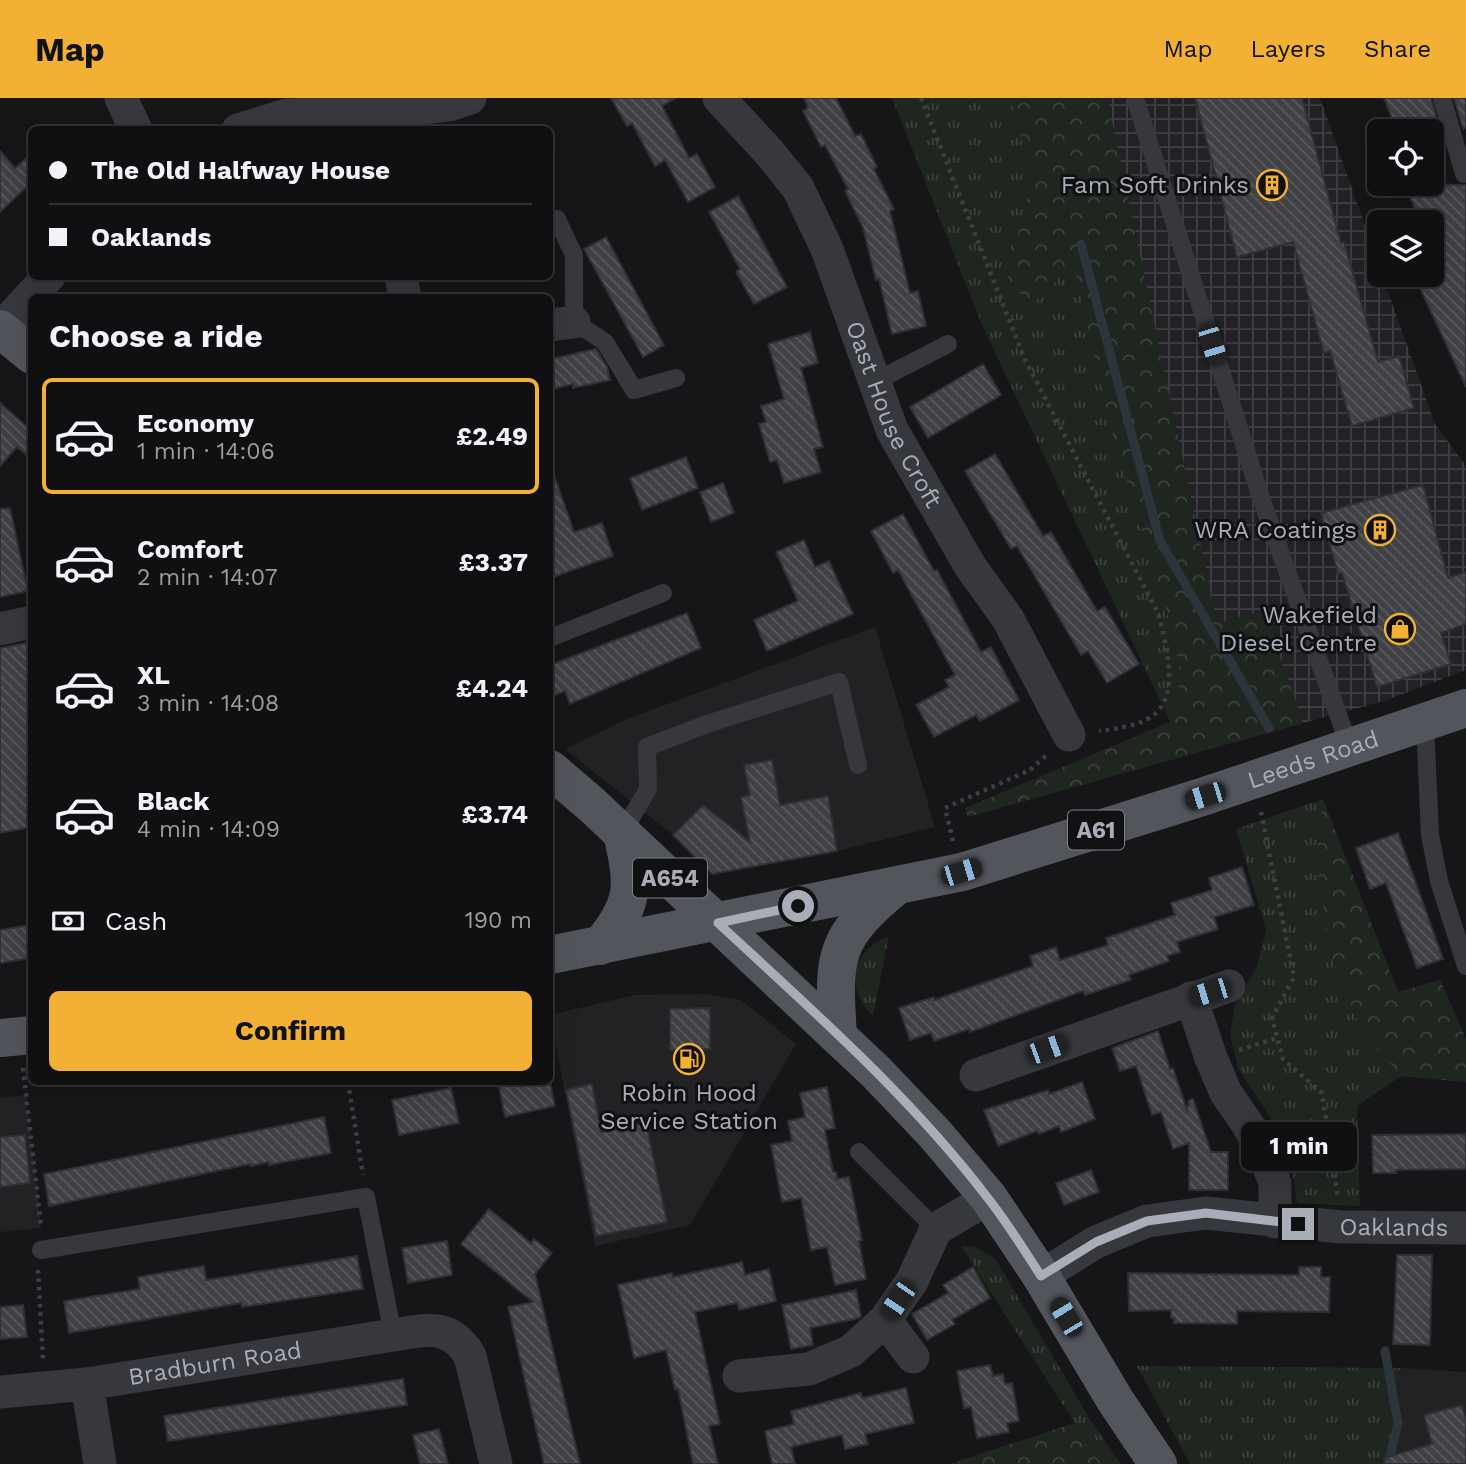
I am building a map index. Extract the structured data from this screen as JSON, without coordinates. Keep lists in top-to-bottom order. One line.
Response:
{"streets":{"main road":["Leeds Road","A61","A654"],"street":["Oast House Croft","Oaklands","Bradburn Road"]},"crossings":[["Leeds Road","A654"],["A654","Oaklands"]],"places":{"building":["Fam Soft Drinks","WRA Coatings"],"shop":["Wakefield Diesel Centre"],"fuel station":["Robin Hood Service Station"]},"page":{"header":"Map","nav":["Map","Layers","Share"],"banner":["The Old Halfway House","Oaklands"],"heading":"Choose a ride","list":[{"name":"Economy","note":"1 min · 14:06","value":"£2.49"},{"name":"Comfort","note":"2 min · 14:07","value":"£3.37"},{"name":"XL","note":"3 min · 14:08","value":"£4.24"},{"name":"Black","note":"4 min · 14:09","value":"£3.74"}],"pay":["Cash","190 m"],"buttons":"Confirm","bubble":"1 min"}}
